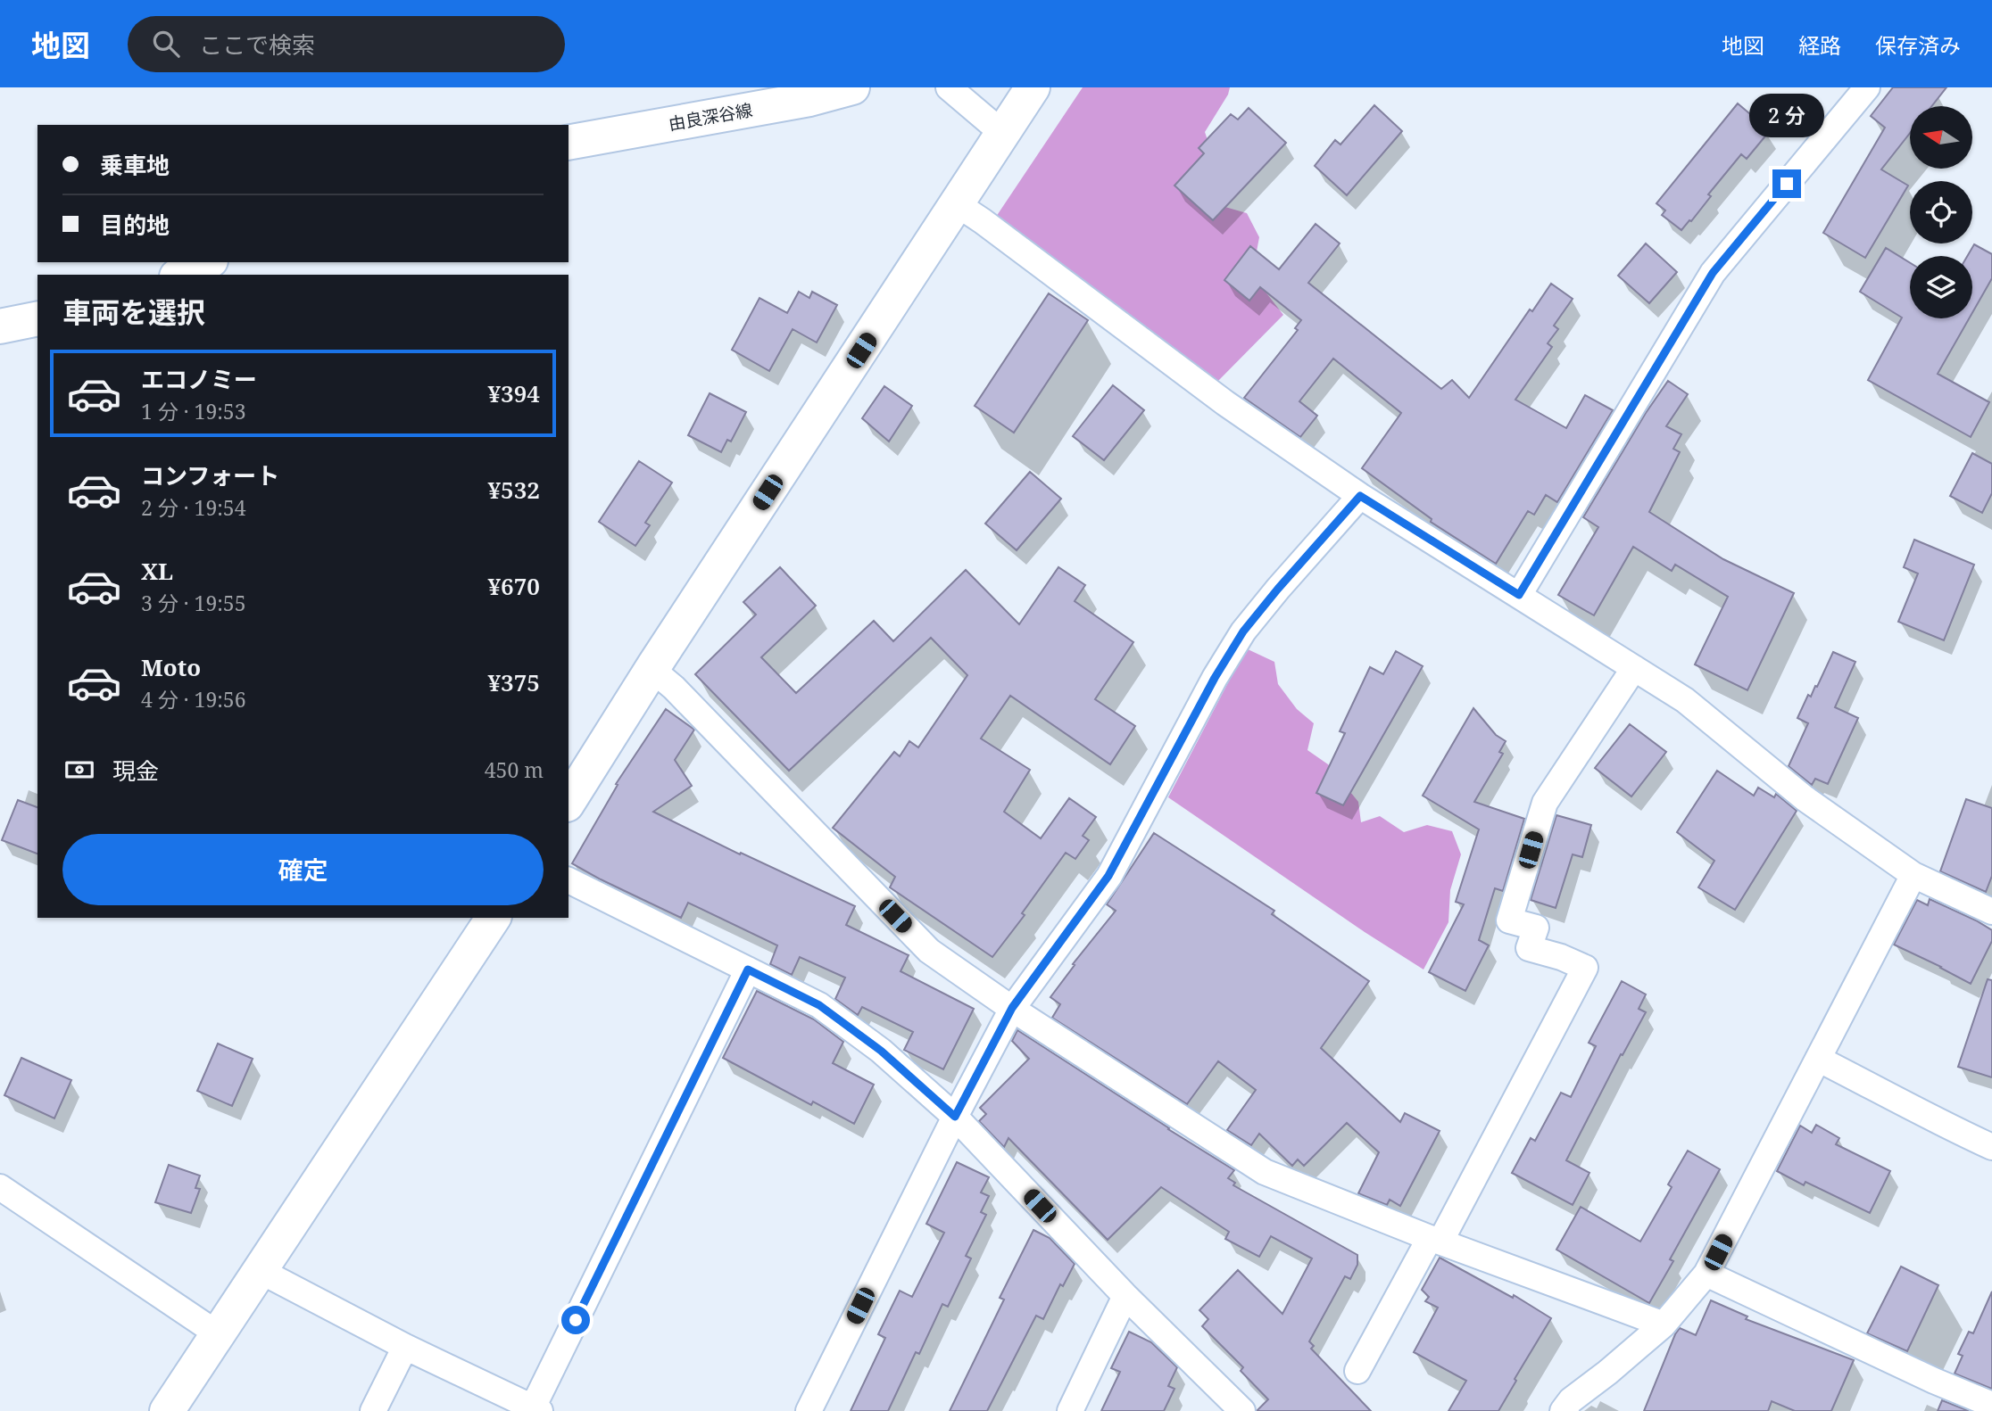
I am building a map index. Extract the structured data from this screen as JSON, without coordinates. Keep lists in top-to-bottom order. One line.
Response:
{"streets":{"street":["由良深谷線"]},"north":"left","page":{"header":"地図","search":"ここで検索","nav":["地図","経路","保存済み"],"bubble":"2 分","banner":["乗車地","目的地"],"heading":"車両を選択","list":[{"name":"エコノミー","note":"1 分 · 19:53","value":"¥394"},{"name":"コンフォート","note":"2 分 · 19:54","value":"¥532"},{"name":"XL","note":"3 分 · 19:55","value":"¥670"},{"name":"Moto","note":"4 分 · 19:56","value":"¥375"}],"pay":["現金","450 m"],"buttons":"確定"}}
